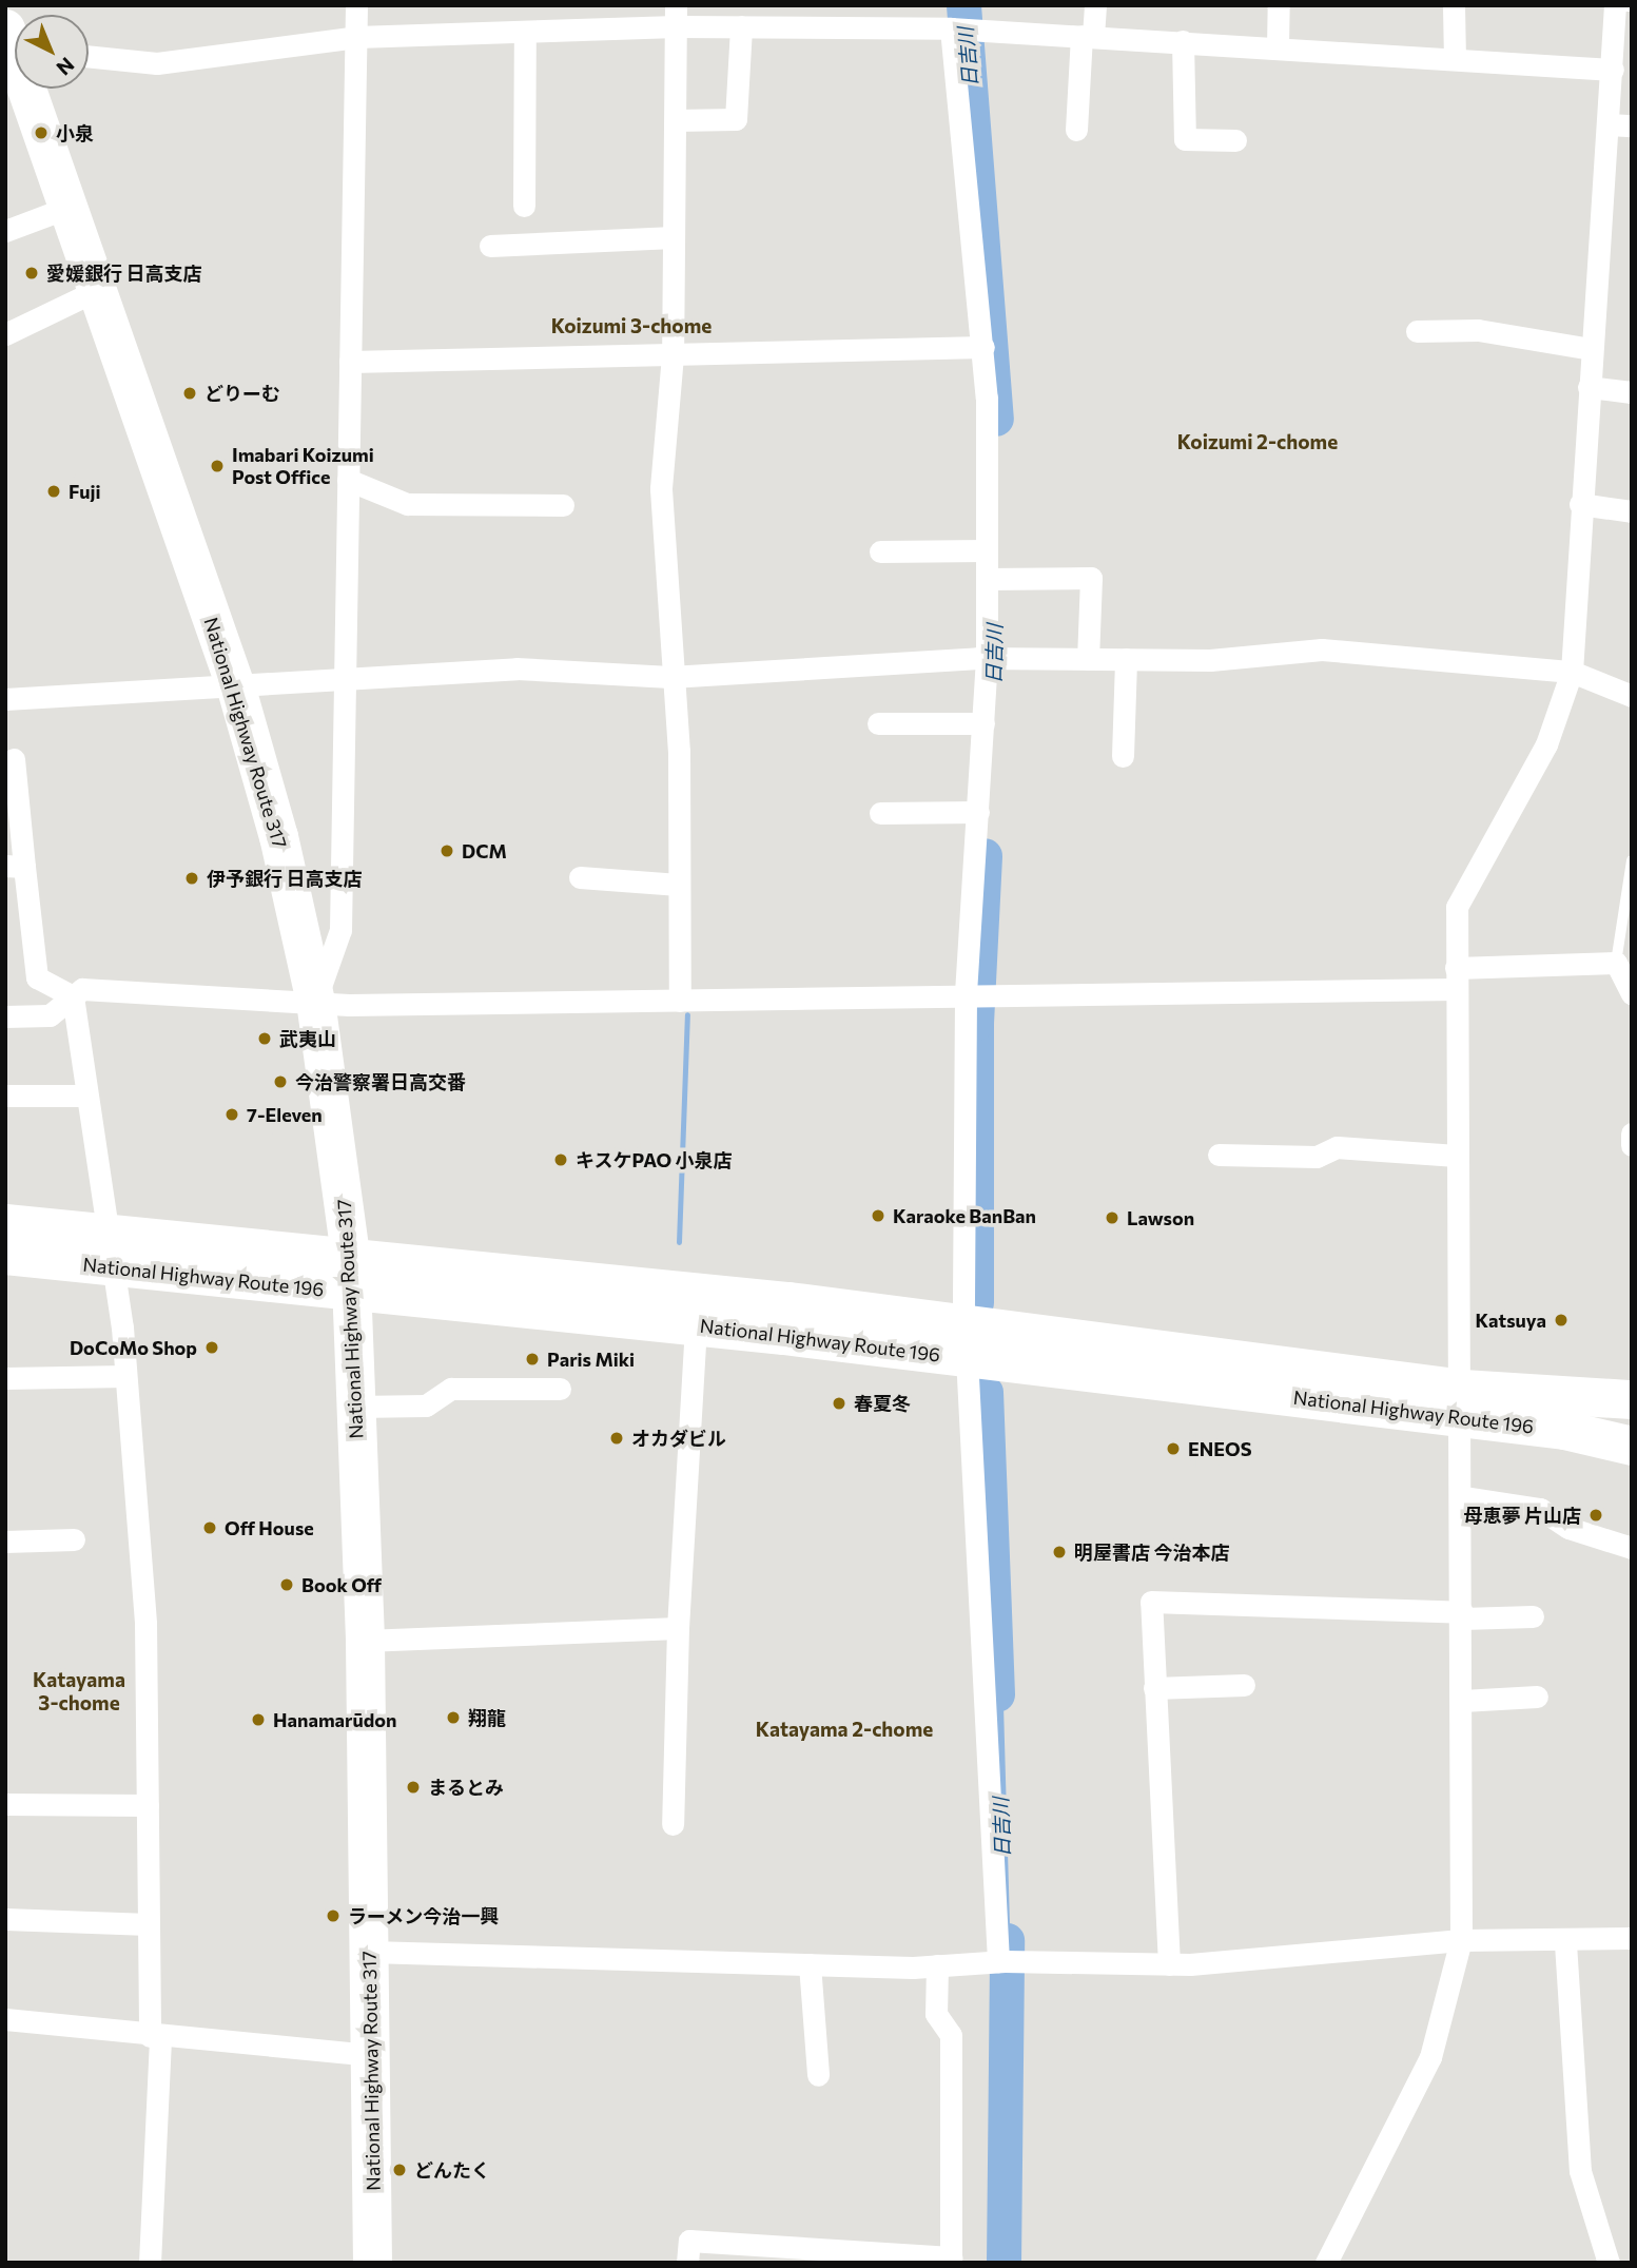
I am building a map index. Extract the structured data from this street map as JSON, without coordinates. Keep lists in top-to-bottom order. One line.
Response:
{"streets":{"highway":["National Highway Route 317","National Highway Route 196"]},"crossings":[["National Highway Route 317","National Highway Route 196"]],"districts":["Koizumi 3-chome","Koizumi 2-chome","Katayama 3-chome","Katayama 2-chome"],"water":["日吉川"],"places":["小泉","愛媛銀行 日高支店","どりーむ","Imabari Koizumi Post Office","Fuji","DCM","伊予銀行 日高支店","武夷山","今治警察署日高交番","7-Eleven","キスケPAO 小泉店","Karaoke BanBan","Lawson","Katsuya","DoCoMo Shop","Paris Miki","春夏冬","オカダビル","ENEOS","母恵夢 片山店","Off House","明屋書店 今治本店","Book Off","翔龍","Hanamarūdon","まるとみ","ラーメン今治一興","どんたく"],"north":"bottom right"}
